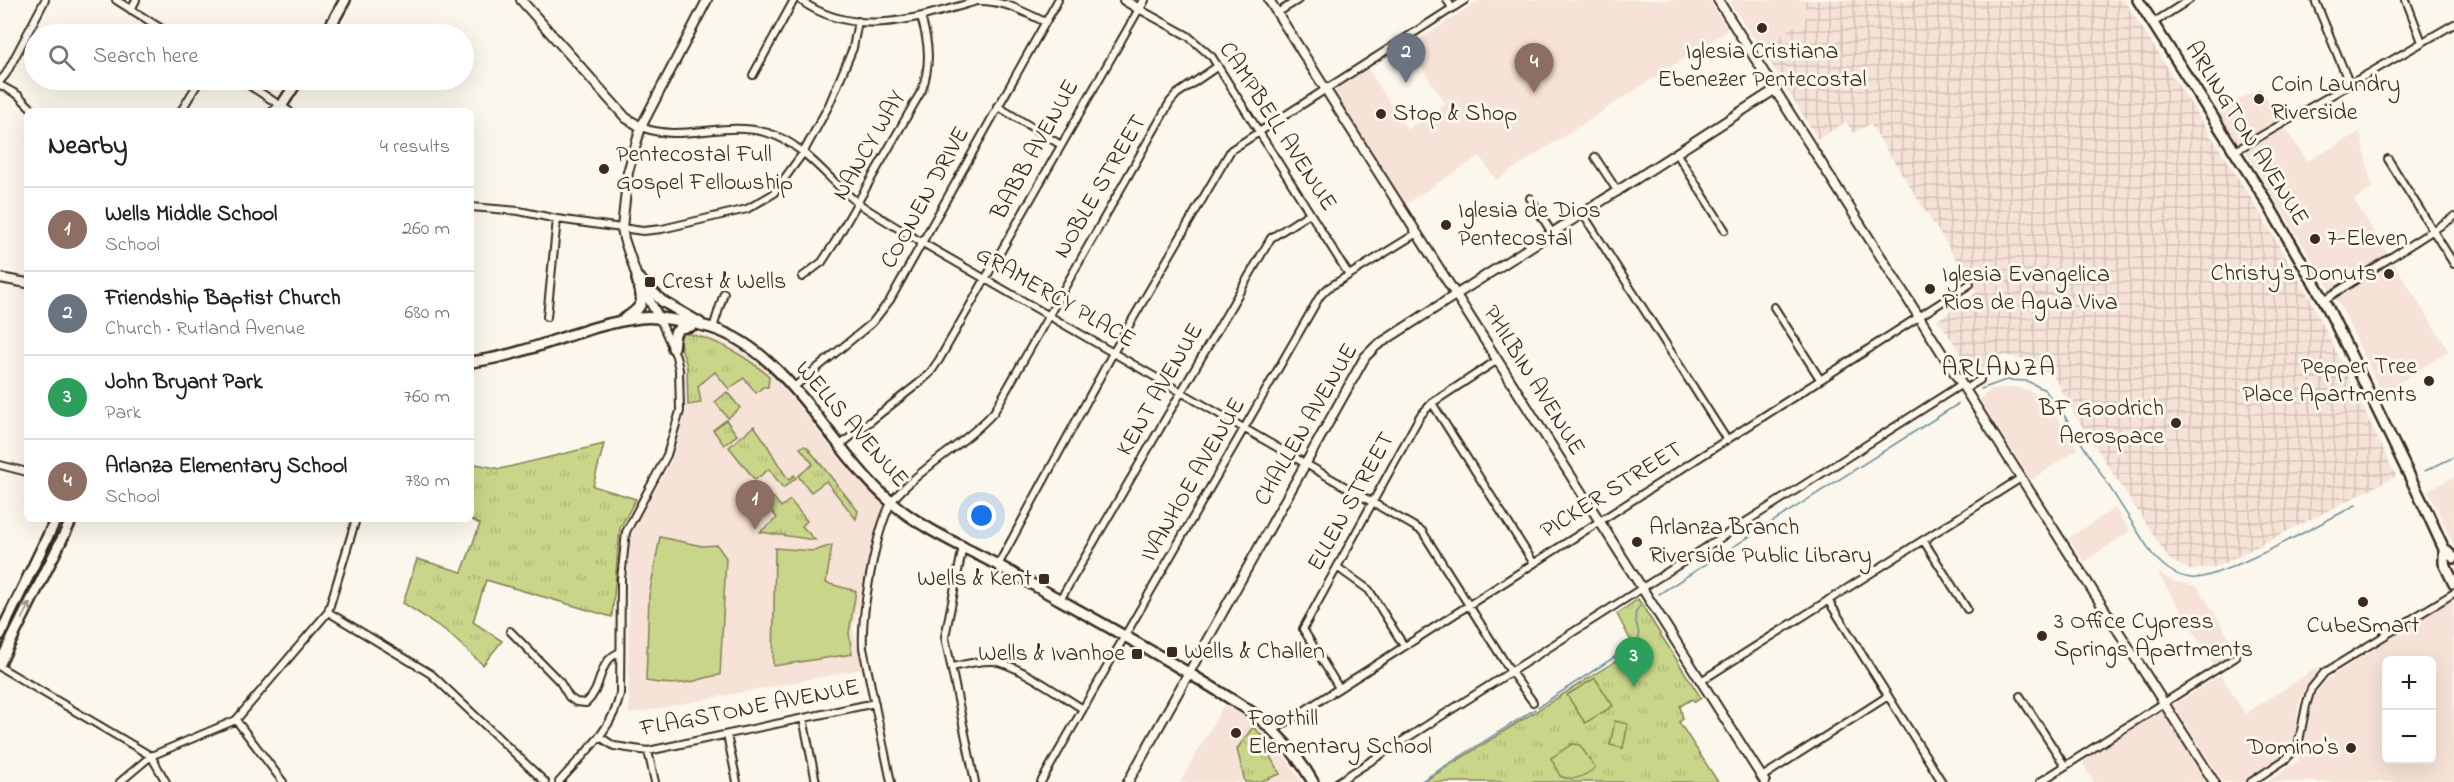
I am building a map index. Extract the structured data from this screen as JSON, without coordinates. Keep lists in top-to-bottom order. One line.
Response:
{"streets":{"main road":["ARLINGTON AVENUE","WELLS AVENUE"],"street":["CAMPBELL AVENUE","NANCY WAY","BABB AVENUE","NOBLE STREET","COONEN DRIVE","GRAMERCY PLACE","PHILBIN AVENUE","KENT AVENUE","CHALLEN AVENUE","IVANHOE AVENUE","PICKER STREET","ELLEN STREET","FLAGSTONE AVENUE"]},"crossings":[["CAMPBELL AVENUE","BABB AVENUE"],["CAMPBELL AVENUE","NOBLE STREET"],["CAMPBELL AVENUE","KENT AVENUE"],["CAMPBELL AVENUE","IVANHOE AVENUE"],["NANCY WAY","GRAMERCY PLACE"],["BABB AVENUE","GRAMERCY PLACE"],["BABB AVENUE","WELLS AVENUE"],["NOBLE STREET","GRAMERCY PLACE"],["NOBLE STREET","WELLS AVENUE"],["NOBLE STREET","FLAGSTONE AVENUE"],["COONEN DRIVE","GRAMERCY PLACE"],["COONEN DRIVE","WELLS AVENUE"],["GRAMERCY PLACE","KENT AVENUE"],["GRAMERCY PLACE","CHALLEN AVENUE"],["GRAMERCY PLACE","IVANHOE AVENUE"],["GRAMERCY PLACE","PICKER STREET"],["GRAMERCY PLACE","ELLEN STREET"],["PHILBIN AVENUE","CHALLEN AVENUE"],["PHILBIN AVENUE","IVANHOE AVENUE"],["PHILBIN AVENUE","PICKER STREET"],["PHILBIN AVENUE","ELLEN STREET"],["KENT AVENUE","WELLS AVENUE"],["WELLS AVENUE","CHALLEN AVENUE"],["WELLS AVENUE","IVANHOE AVENUE"],["WELLS AVENUE","PICKER STREET"],["PICKER STREET","ELLEN STREET"]],"districts":["ARLANZA"],"places":{"other":["Iglesia Cristiana Ebenezer Pentecostal","Coin Laundry Riverside","Stop & Shop","Pentecostal Full Gospel Fellowship","Iglesia de Dios Pentecostal","7-Eleven","Christy's Donuts","Iglesia Evangelica Rios de Agua Viva","Pepper Tree Place Apartments","BF Goodrich Aerospace","Arlanza Branch Riverside Public Library","CubeSmart","3 Office Cypress Springs Apartments","Foothill Elementary School","Domino's"],"transit":["Crest & Wells","Wells & Kent","Wells & Challen","Wells & Ivanhoe"]},"page":{"search":"Search here","pins":["2","4","1","3"],"heading":["Nearby","4 results"],"list":[{"mark":"1","name":"Wells Middle School","note":"School","value":"260 m"},{"mark":"2","name":"Friendship Baptist Church","note":"Church · Rutland Avenue","value":"680 m"},{"mark":"3","name":"John Bryant Park","note":"Park","value":"760 m"},{"mark":"4","name":"Arlanza Elementary School","note":"School","value":"780 m"}],"map_buttons":["+","−"]}}
